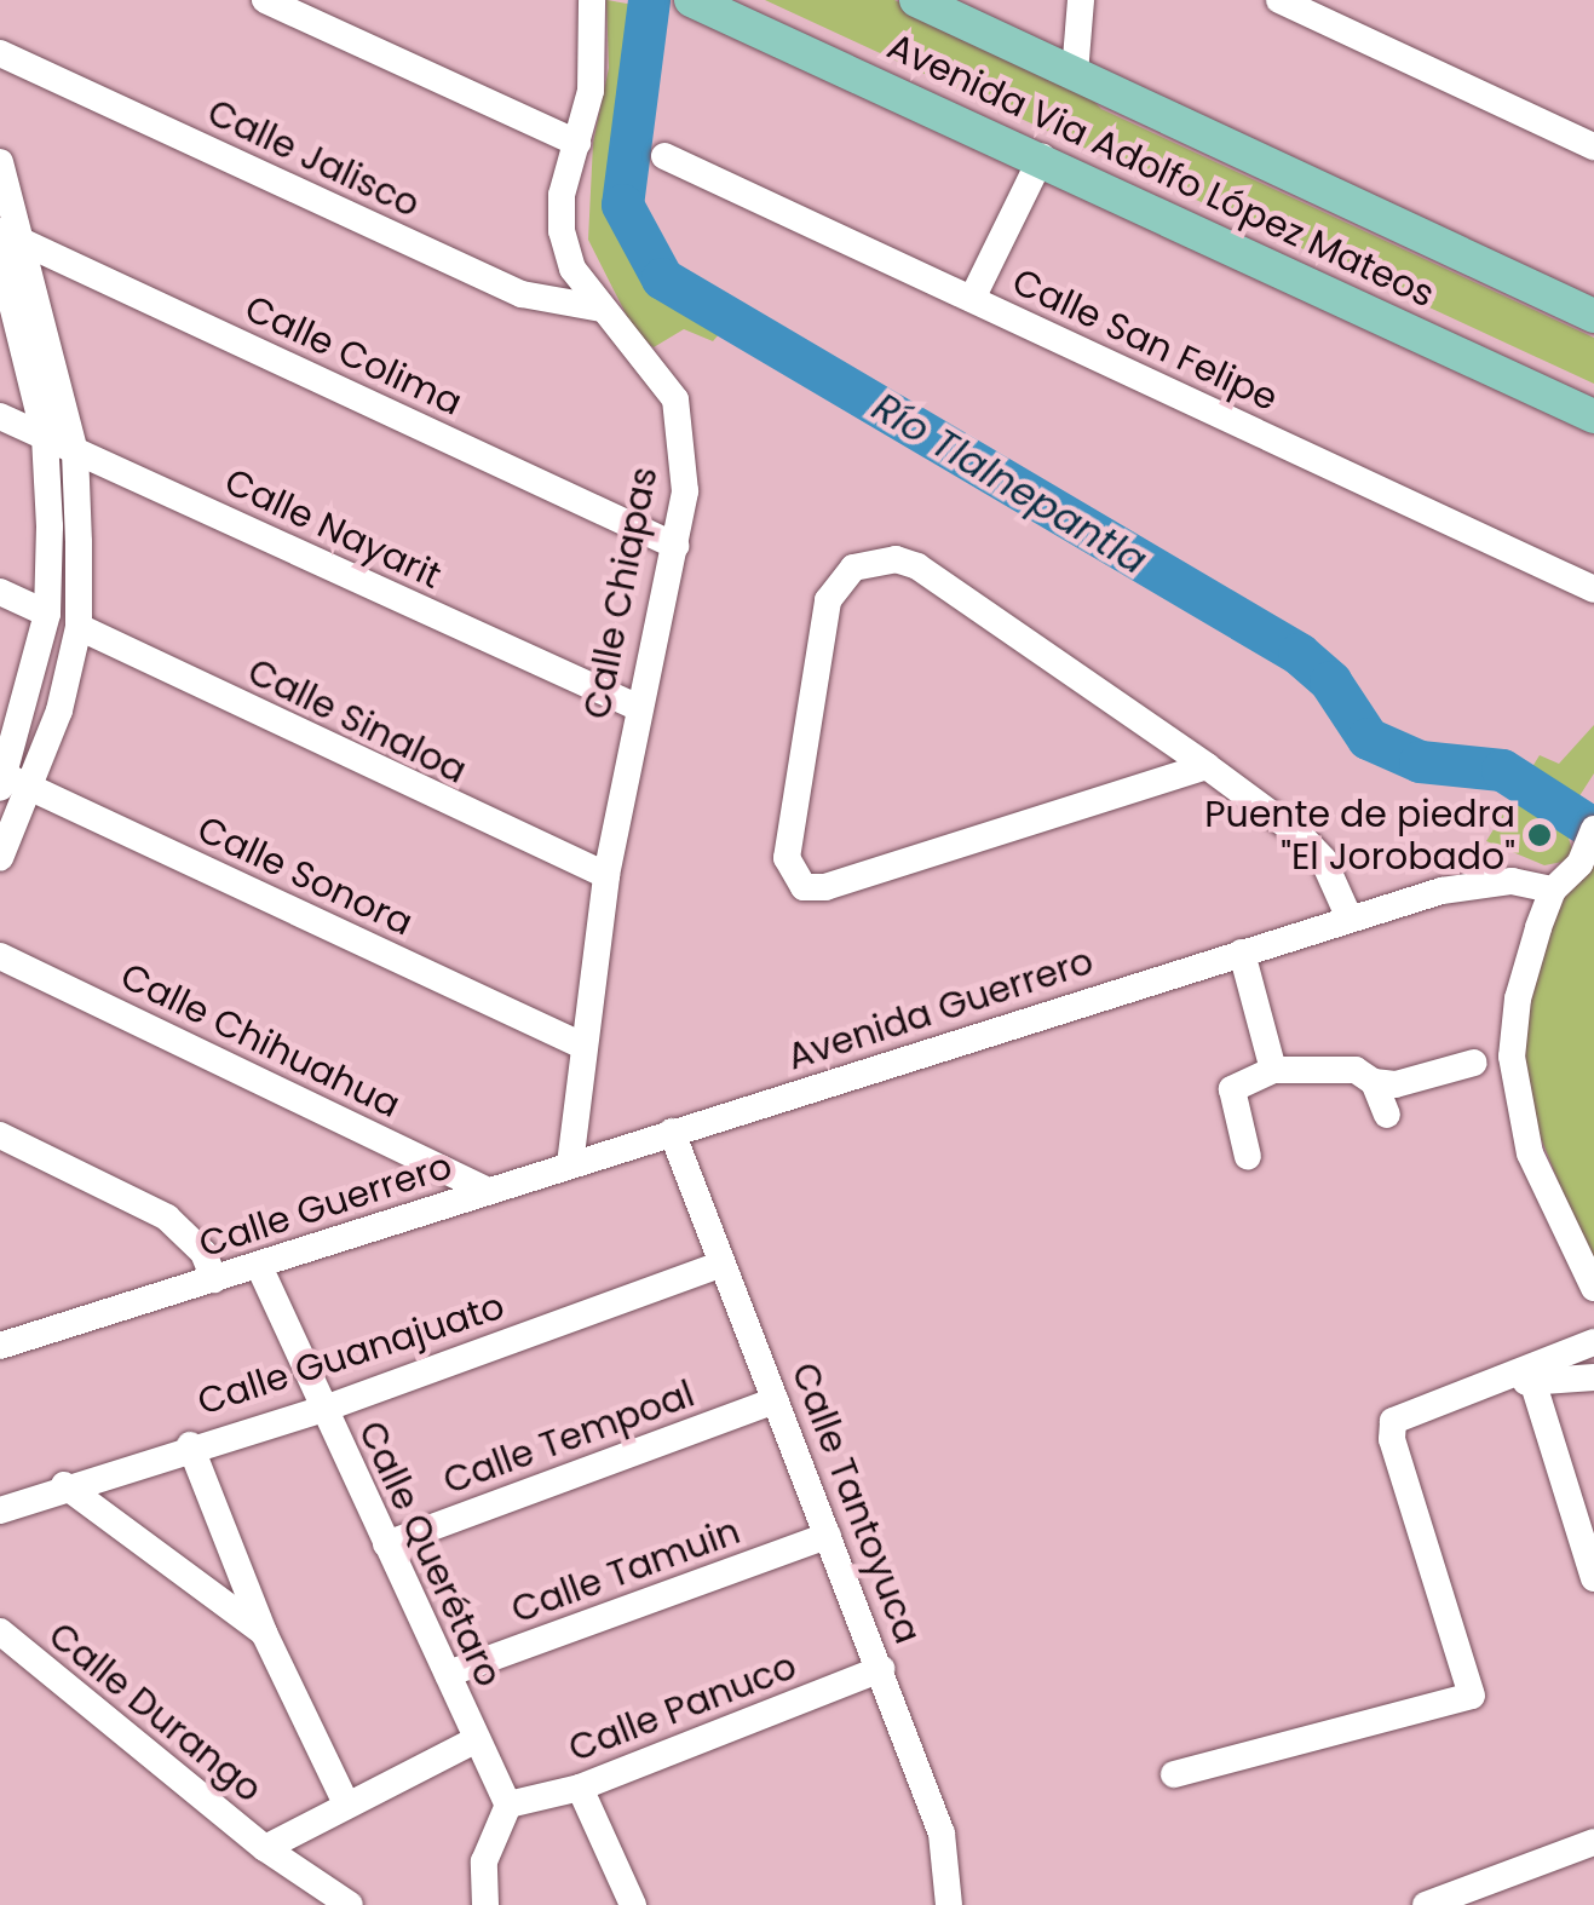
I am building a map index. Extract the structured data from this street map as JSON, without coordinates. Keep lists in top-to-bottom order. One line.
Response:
{"streets":{"main road":["Avenida Via Adolfo López Mateos"],"street":["Calle Jalisco","Calle San Felipe","Calle Colima","Calle Nayarit","Calle Chiapas","Calle Sinaloa","Calle Sonora","Avenida Guerrero","Calle Chihuahua","Calle Guerrero","Calle Guanajuato","Calle Tempoal","Calle Tantoyuca","Calle Querétaro","Calle Tamuin","Calle Panuco","Calle Durango"]},"crossings":[["Calle Jalisco","Calle Chiapas"],["Calle Colima","Calle Chiapas"],["Calle Nayarit","Calle Chiapas"],["Calle Chiapas","Calle Sinaloa"],["Calle Chiapas","Calle Sonora"],["Calle Chiapas","Calle Guerrero"],["Avenida Guerrero","Calle Guerrero"],["Avenida Guerrero","Calle Tantoyuca"],["Calle Chihuahua","Calle Guerrero"],["Calle Guerrero","Calle Tantoyuca"],["Calle Guerrero","Calle Querétaro"],["Calle Guanajuato","Calle Tantoyuca"],["Calle Guanajuato","Calle Querétaro"],["Calle Tempoal","Calle Tantoyuca"],["Calle Tempoal","Calle Querétaro"],["Calle Tantoyuca","Calle Tamuin"],["Calle Tantoyuca","Calle Panuco"],["Calle Querétaro","Calle Tamuin"],["Calle Querétaro","Calle Panuco"]],"water":["Río Tlalnepantla"],"places":["Puente de piedra \"El Jorobado\""]}
